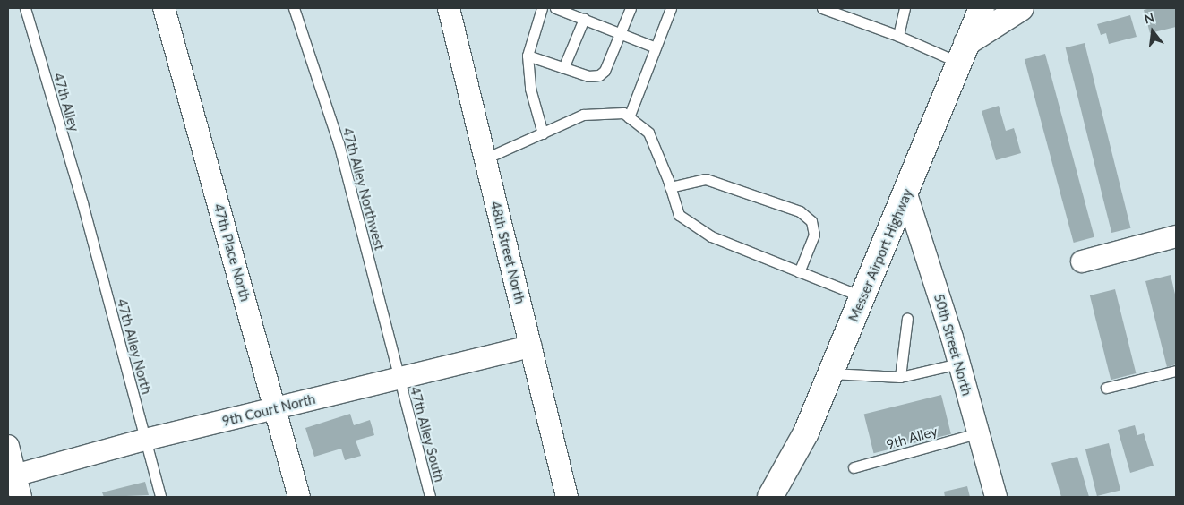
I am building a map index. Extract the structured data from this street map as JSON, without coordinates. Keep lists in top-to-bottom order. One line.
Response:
{"streets":{"main road":["Messer Airport Highway"],"street":["47th Place North","48th Street North","50th Street North","9th Court North"],"lane":["47th Alley","47th Alley Northwest","47th Alley North","47th Alley South","9th Alley"]},"crossings":[["47th Alley","47th Alley North"],["47th Alley Northwest","9th Court North"],["47th Alley Northwest","47th Alley South"],["47th Place North","9th Court North"],["48th Street North","9th Court North"],["Messer Airport Highway","50th Street North"],["50th Street North","9th Alley"],["47th Alley North","9th Court North"],["9th Court North","47th Alley South"]],"north":"top"}
